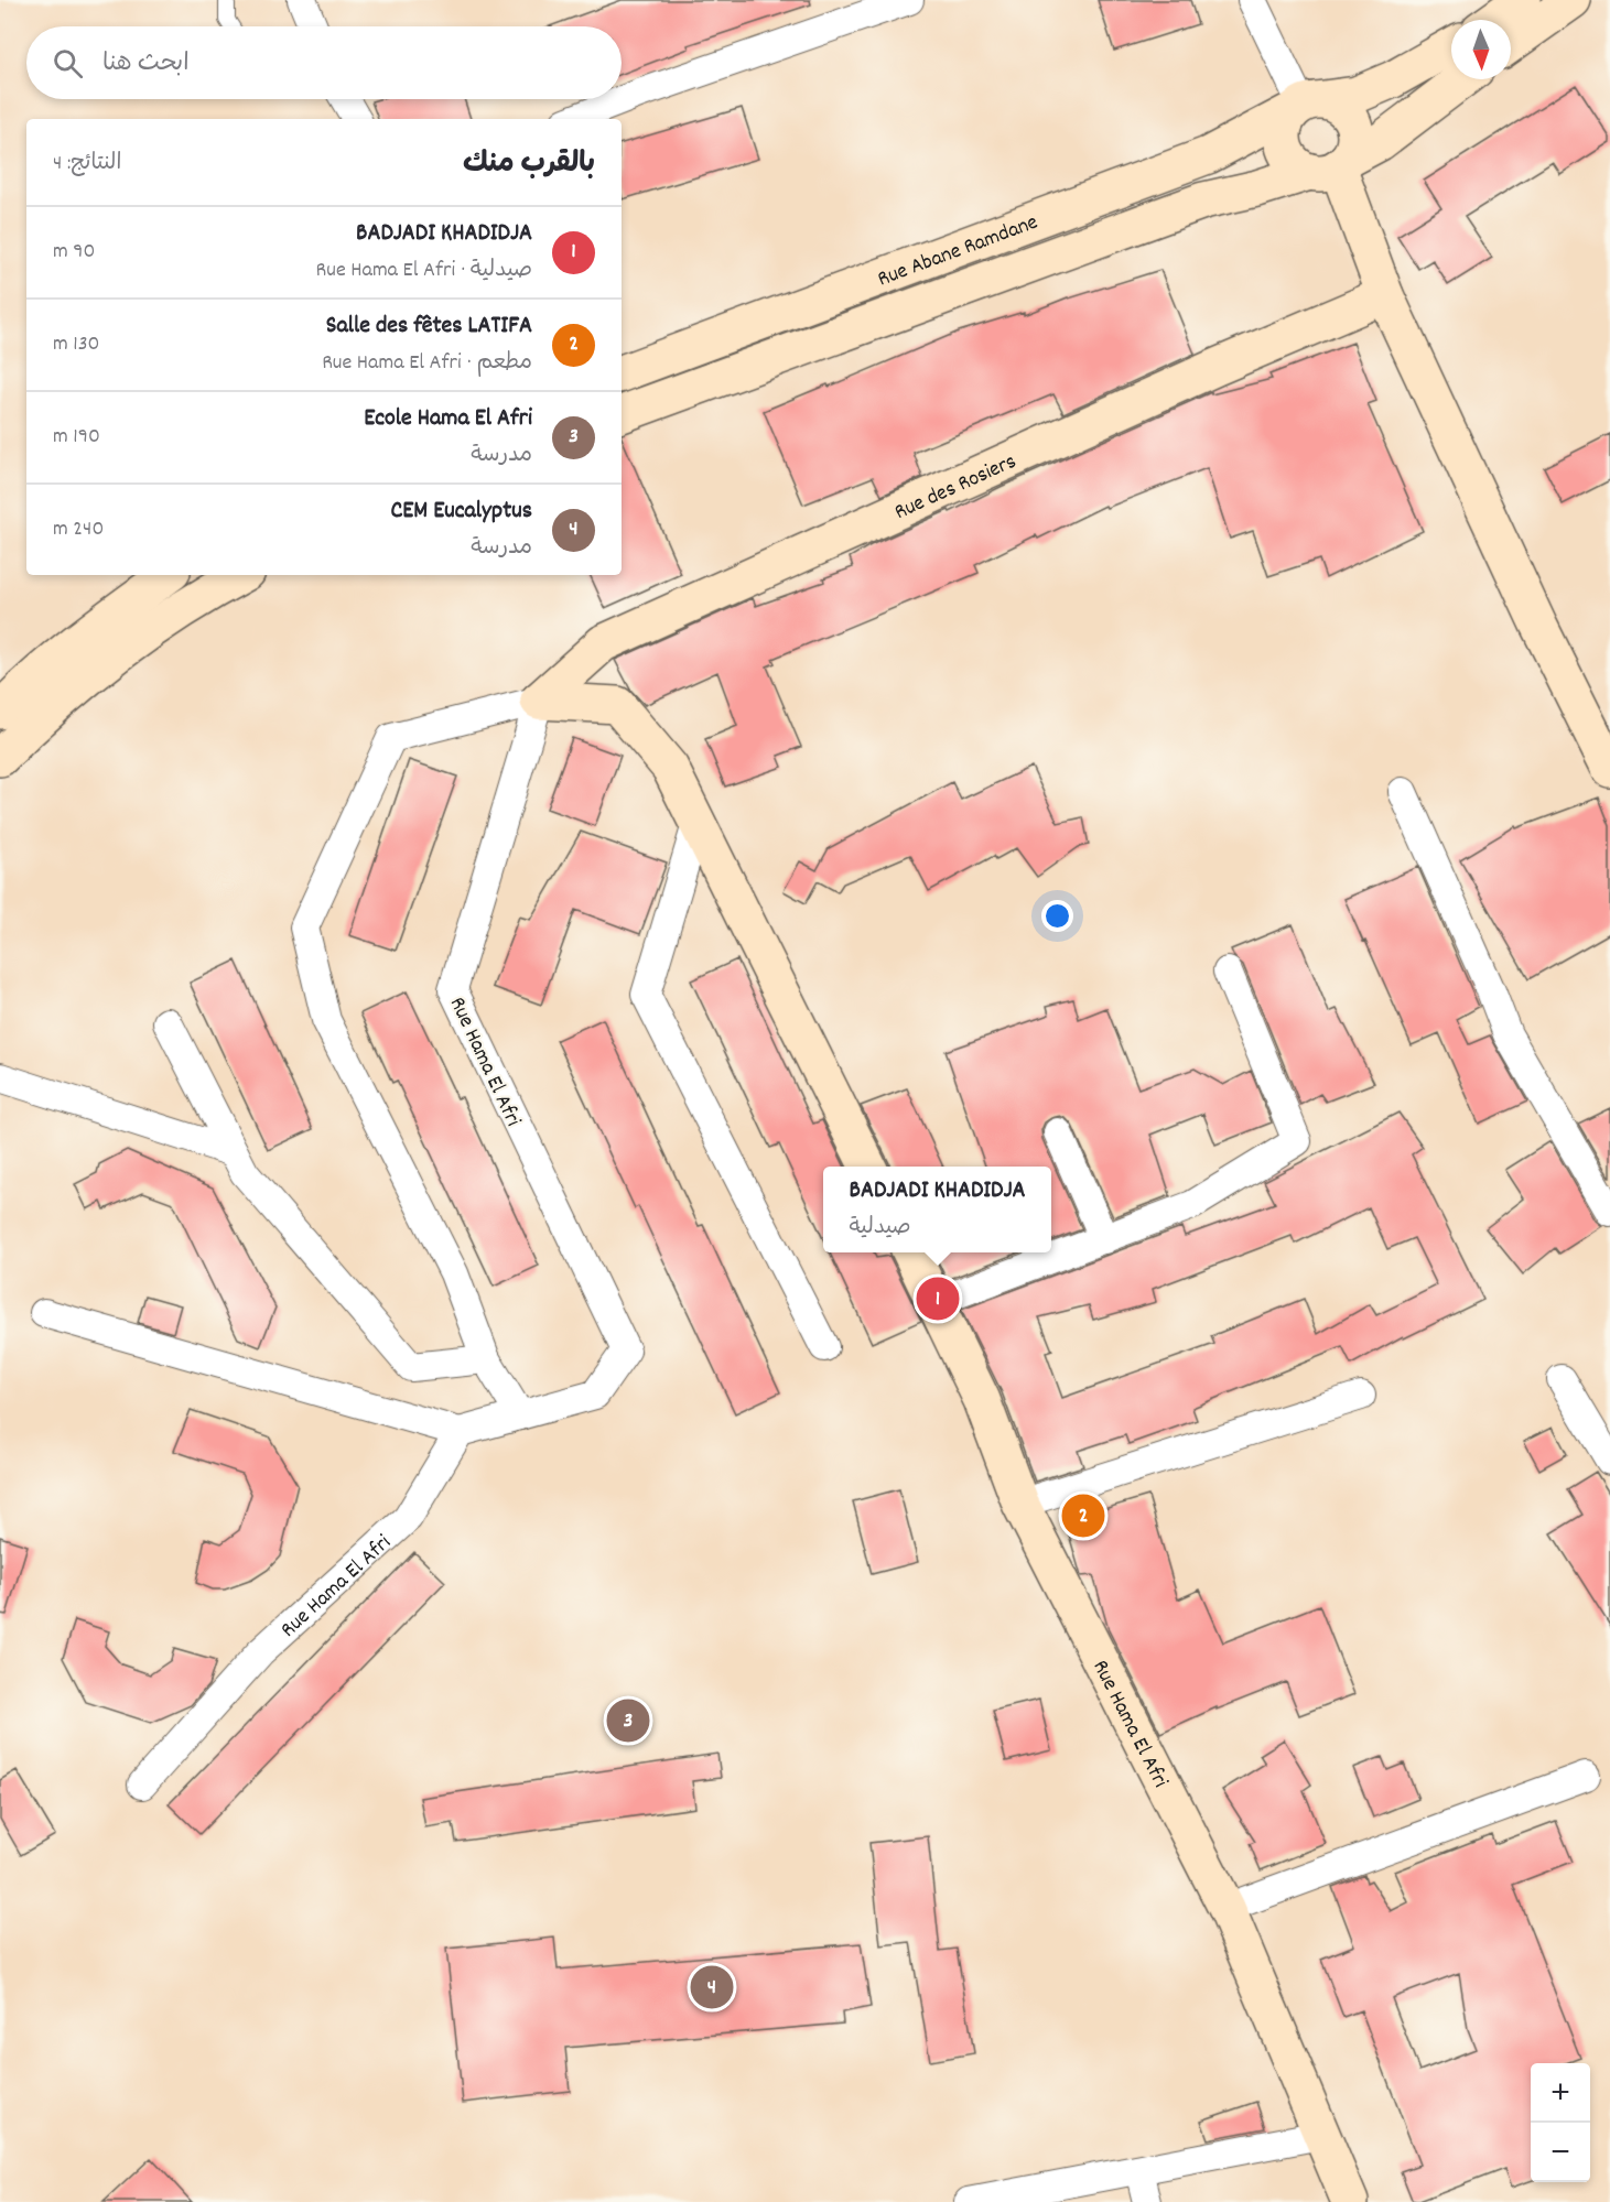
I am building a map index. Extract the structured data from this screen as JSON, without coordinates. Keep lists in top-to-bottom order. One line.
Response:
{"streets":{"street":["Rue Abane Ramdane","Rue des Rosiers","Rue Hama El Afri"]},"crossings":[["Rue des Rosiers","Rue Hama El Afri"]],"north":"bottom","page":{"search":"ابحث هنا","heading":["بالقرب منك","النتائج: 4"],"list":[{"mark":"1","name":"BADJADI KHADIDJA","note":"صيدلية · Rue Hama El Afri","value":"90 m"},{"mark":"2","name":"Salle des fêtes LATIFA","note":"مطعم · Rue Hama El Afri","value":"130 m"},{"mark":"3","name":"Ecole Hama El Afri","note":"مدرسة","value":"190 m"},{"mark":"4","name":"CEM Eucalyptus","note":"مدرسة","value":"240 m"}],"popup":["BADJADI KHADIDJA","صيدلية"],"pins":["1","2","3","4"],"map_buttons":["+","−"]}}
